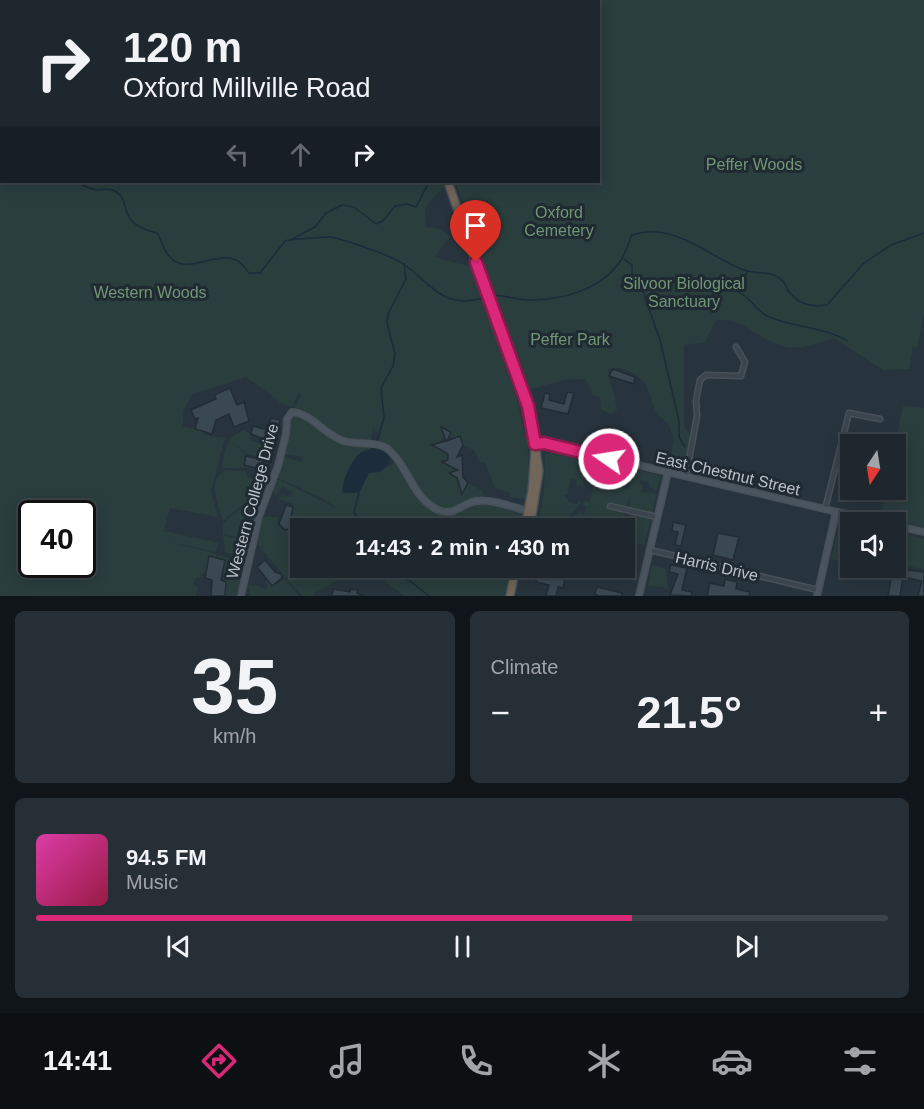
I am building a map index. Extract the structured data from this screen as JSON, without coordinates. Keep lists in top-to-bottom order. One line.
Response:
{"streets":{"street":["East Chestnut Street","Western College Drive","Harris Drive"]},"parks":["Peffer Woods","Oxford Cemetery","Silvoor Biological Sanctuary","Western Woods","Peffer Park"],"north":"bottom","page":{"turn":["120 m","Oxford Millville Road"],"limit":"40","trip":"14:43 · 2 min · 430 m","tile":[["35","km/h"],"Climate"],"heat":["−","21.5°","+"],"song":["94.5 FM","Music"],"tabs":"14:41"}}
